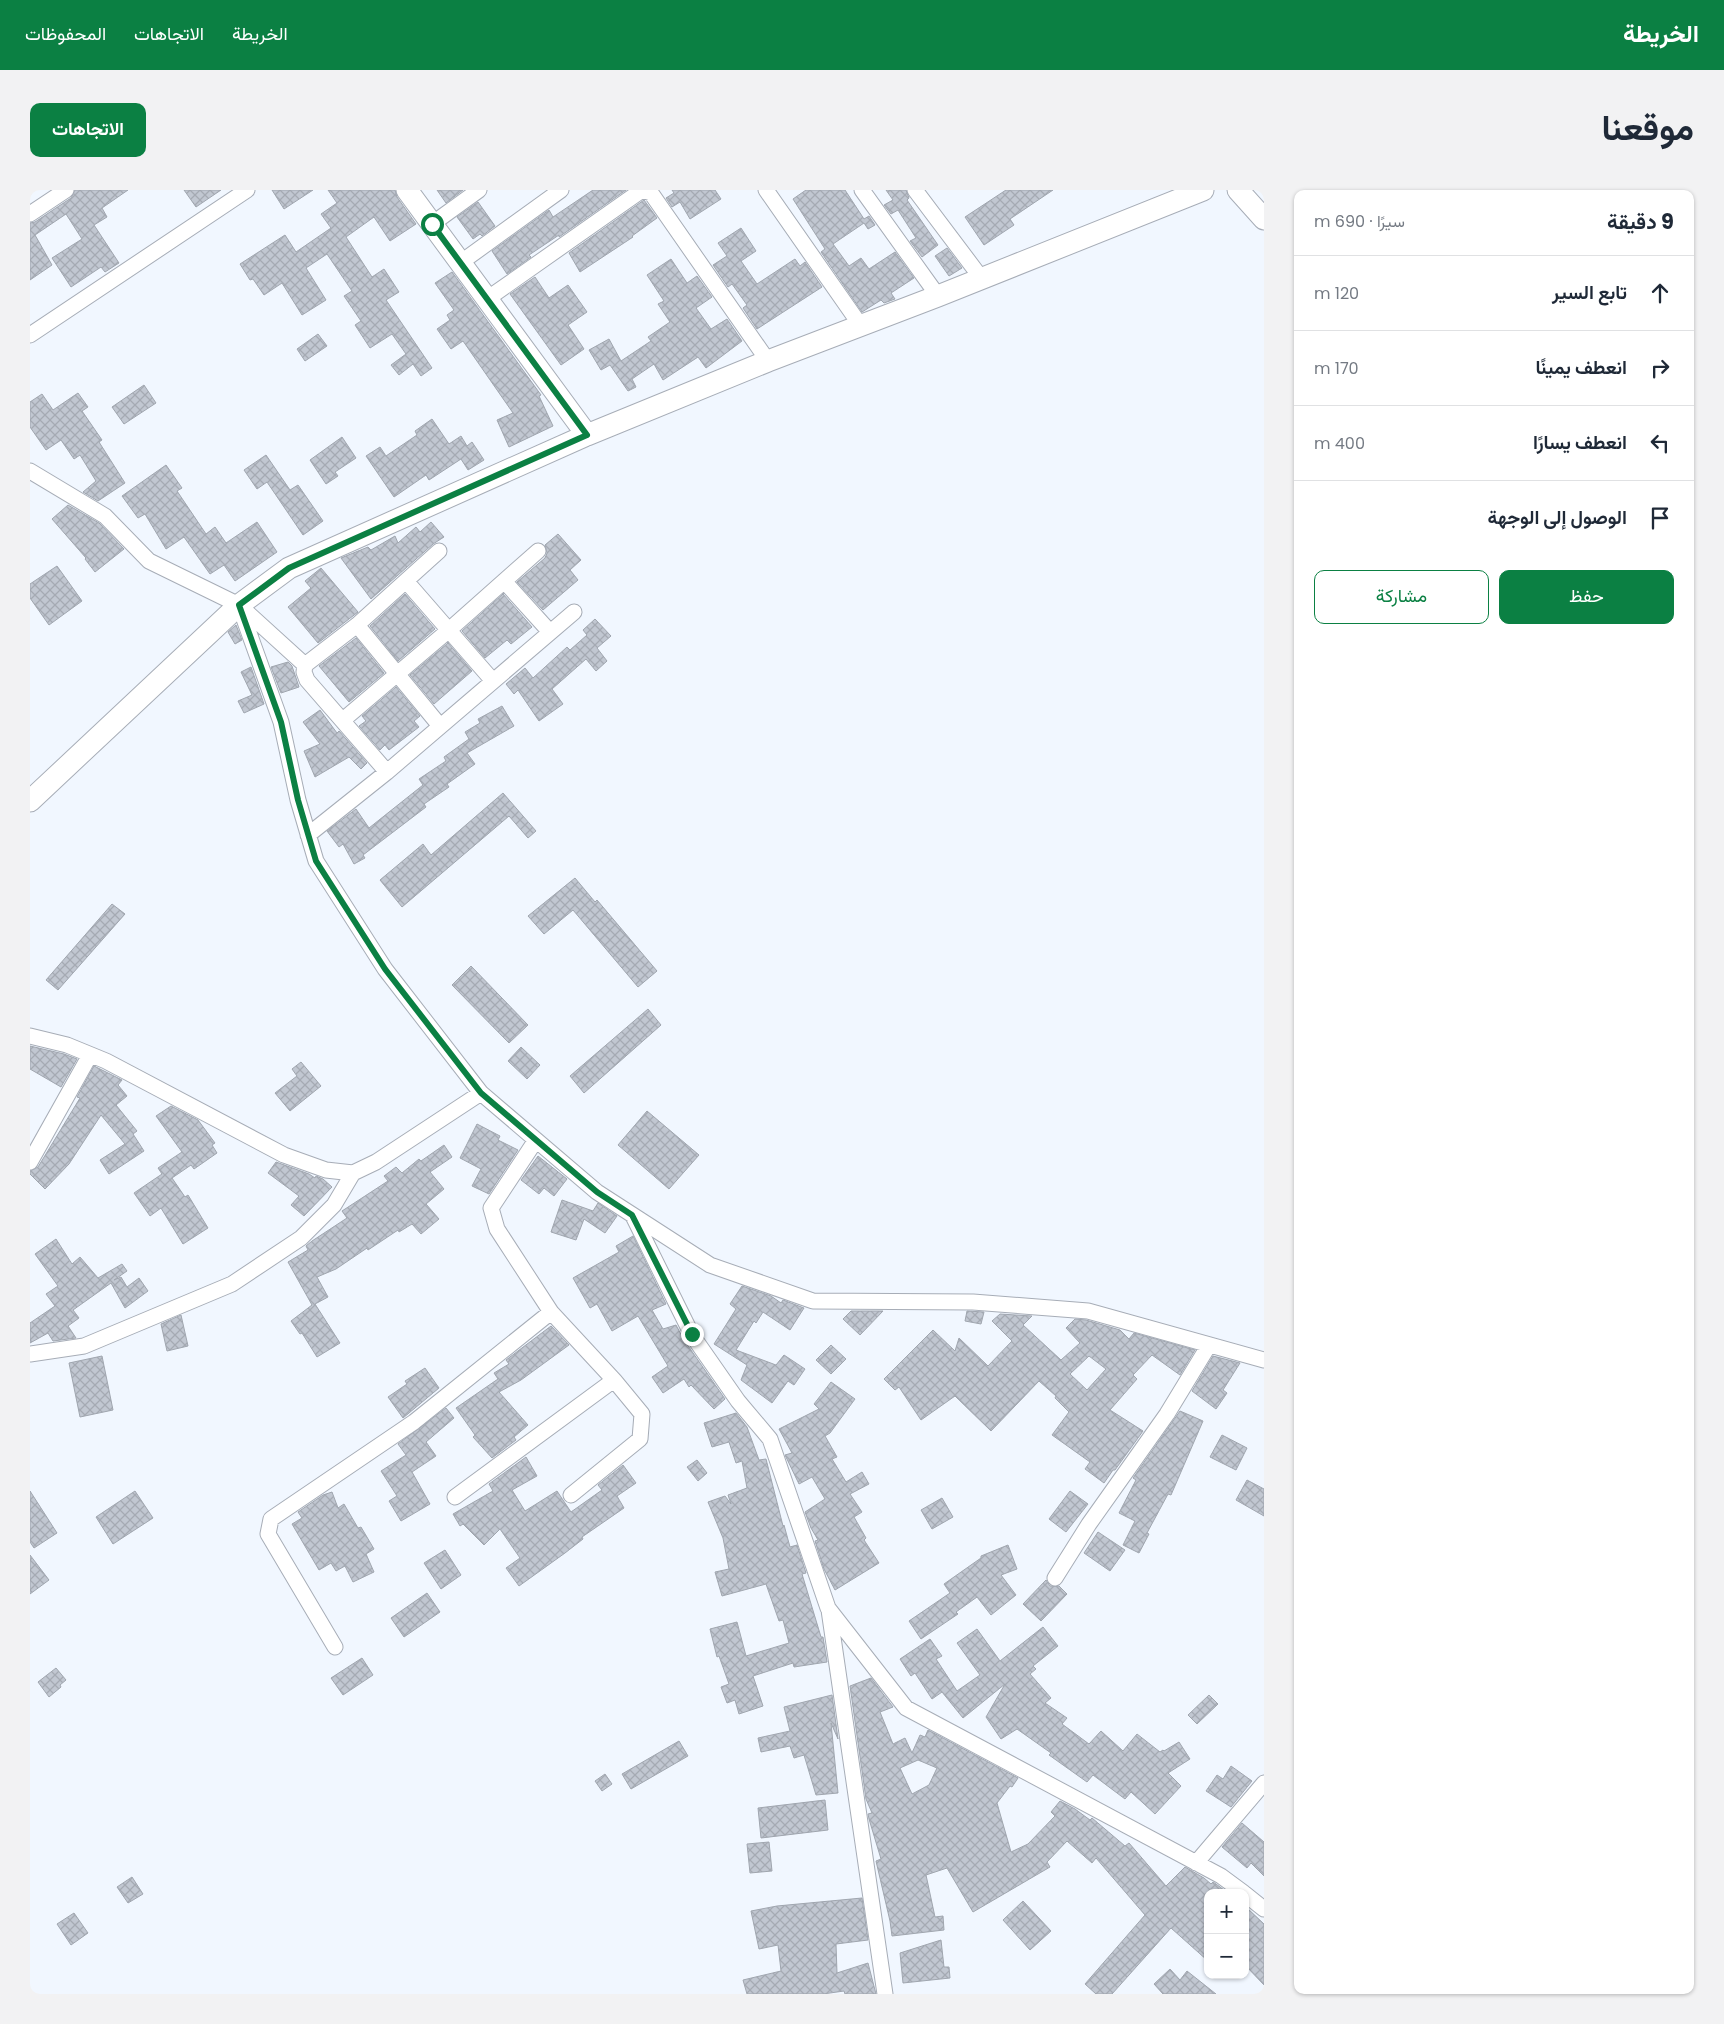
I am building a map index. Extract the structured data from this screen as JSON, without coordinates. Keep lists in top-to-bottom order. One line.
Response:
{"page":{"header":"الخريطة","nav":["الخريطة","الاتجاهات","المحفوظات"],"title":"موقعنا","buttons":["الاتجاهات",["حفظ","مشاركة"]],"heading":["9 دقيقة","سيرًا · 690 m"],"list":[["تابع السير","120 m"],["انعطف يمينًا","170 m"],["انعطف يسارًا","400 m"],"الوصول إلى الوجهة"],"map_buttons":["+","−"]}}
